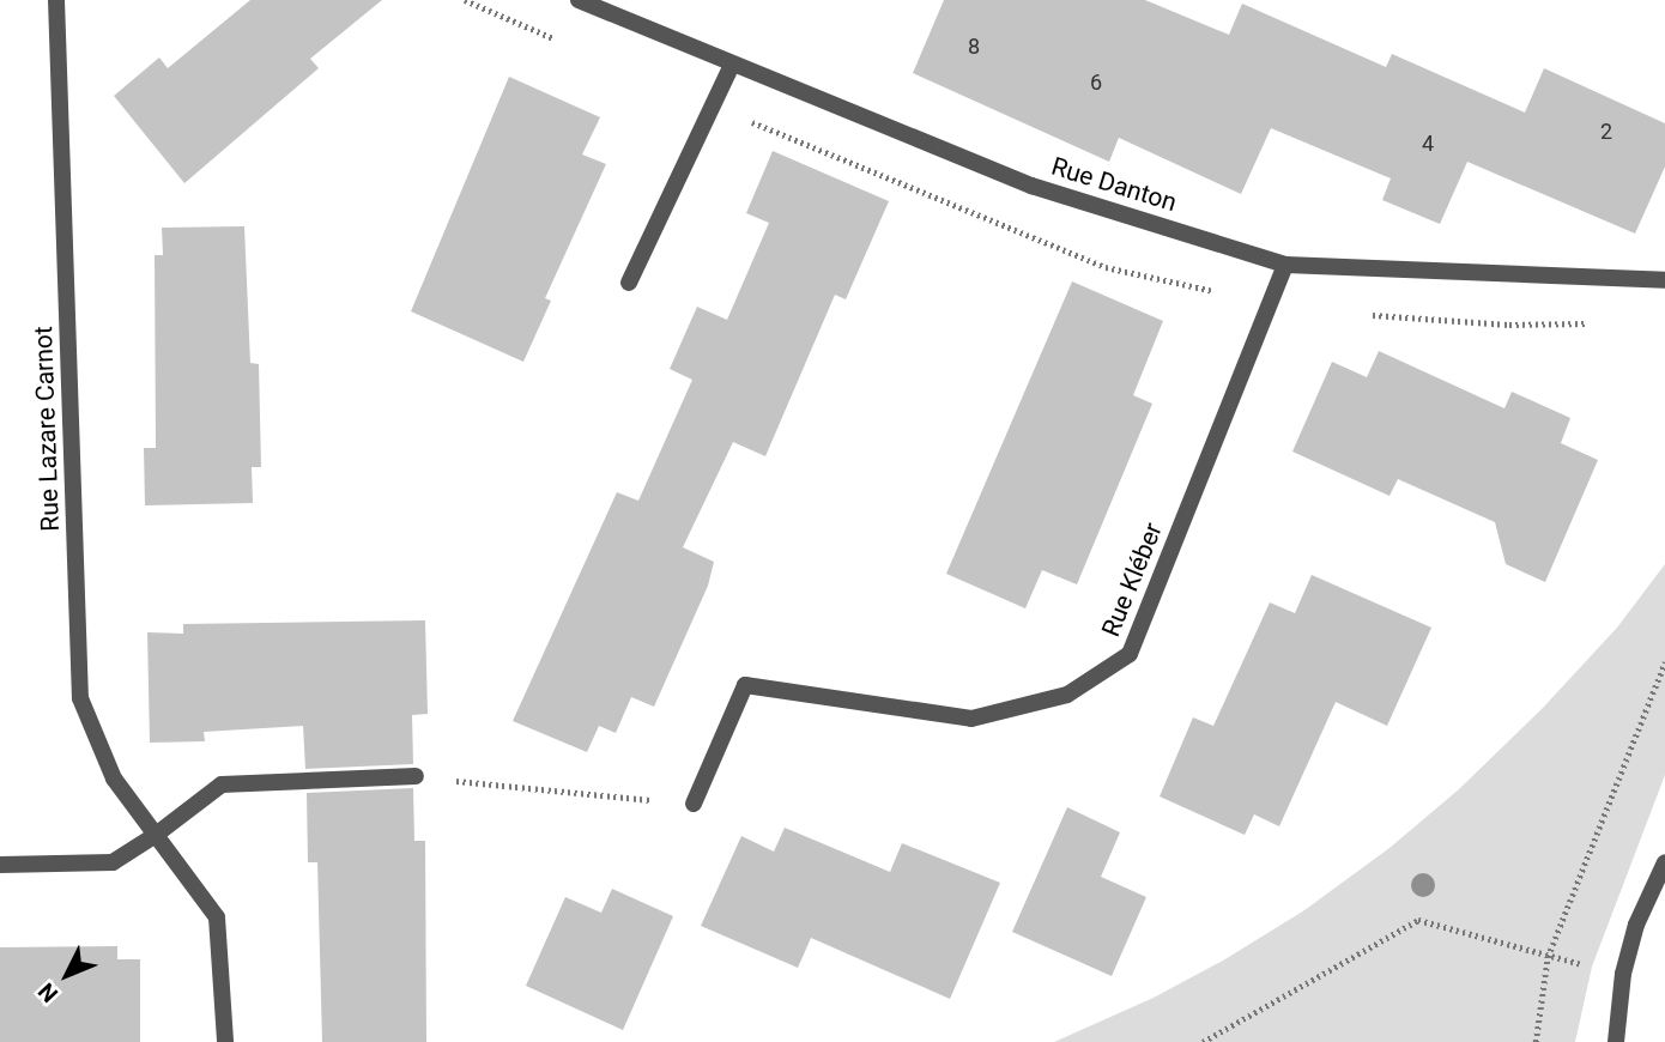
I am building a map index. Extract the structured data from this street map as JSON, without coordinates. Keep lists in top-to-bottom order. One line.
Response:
{"streets":{"street":["Rue Danton","Rue Lazare Carnot","Rue Kléber"]},"crossings":[["Rue Danton","Rue Kléber"]],"house_numbers":["8","6","2","4"],"north":"bottom left"}
